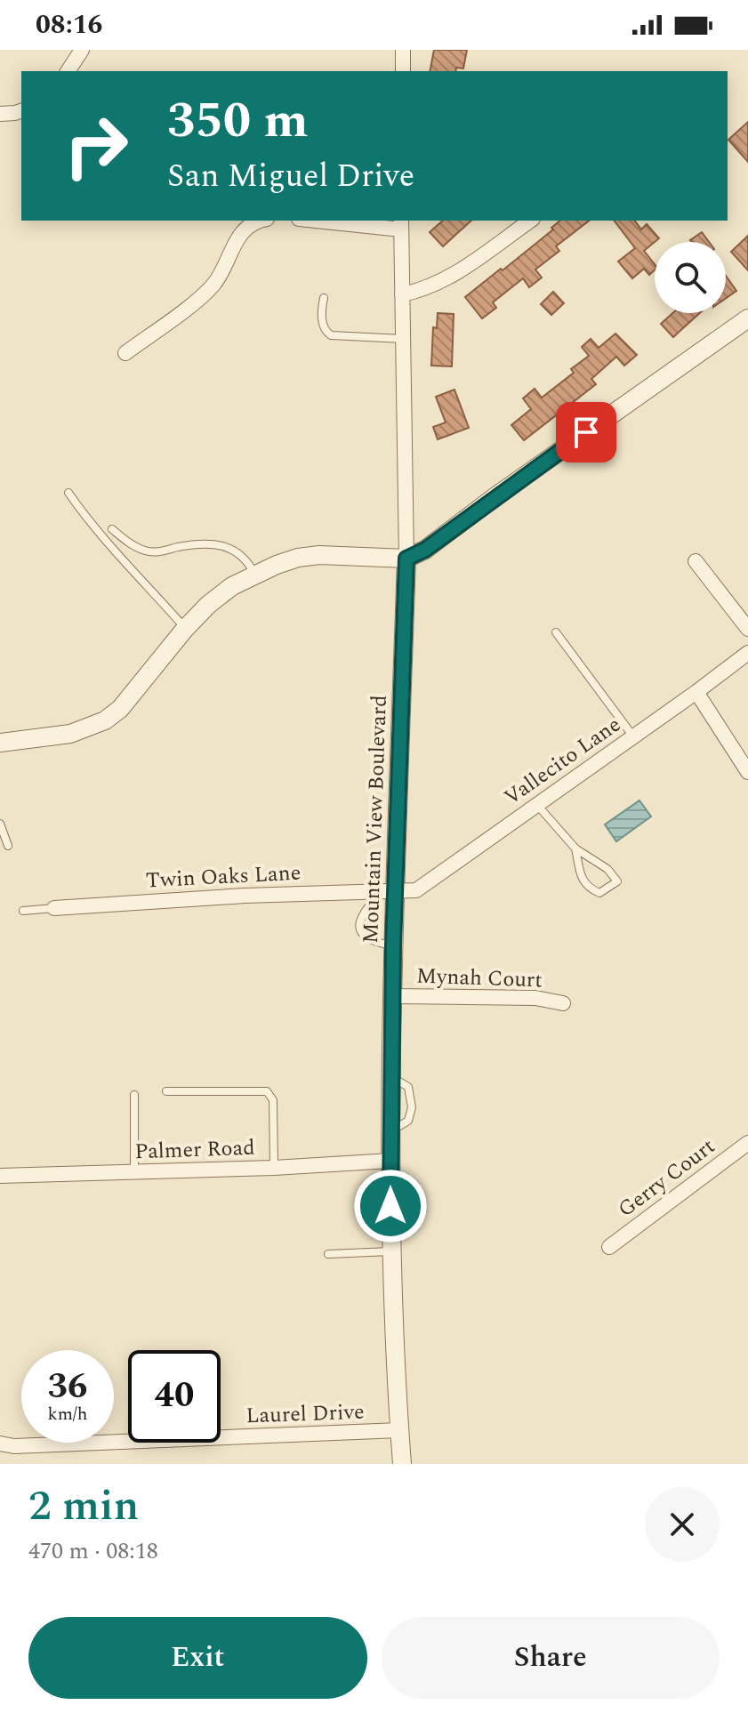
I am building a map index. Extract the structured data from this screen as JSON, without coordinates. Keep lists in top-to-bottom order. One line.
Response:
{"streets":{"street":["Vallecito Lane","Mountain View Boulevard","Twin Oaks Lane","Mynah Court","Palmer Road","Gerry Court","Laurel Drive"]},"crossings":[["Vallecito Lane","Mountain View Boulevard"],["Vallecito Lane","Twin Oaks Lane"],["Mountain View Boulevard","Twin Oaks Lane"],["Mountain View Boulevard","Mynah Court"],["Mountain View Boulevard","Palmer Road"],["Mountain View Boulevard","Laurel Drive"]],"page":{"status":"08:16","turn":["350 m","San Miguel Drive"],"speed":"36 km/h","limit":"40","heading":["2 min","470 m · 08:18"],"buttons":["Exit","Share"]}}
